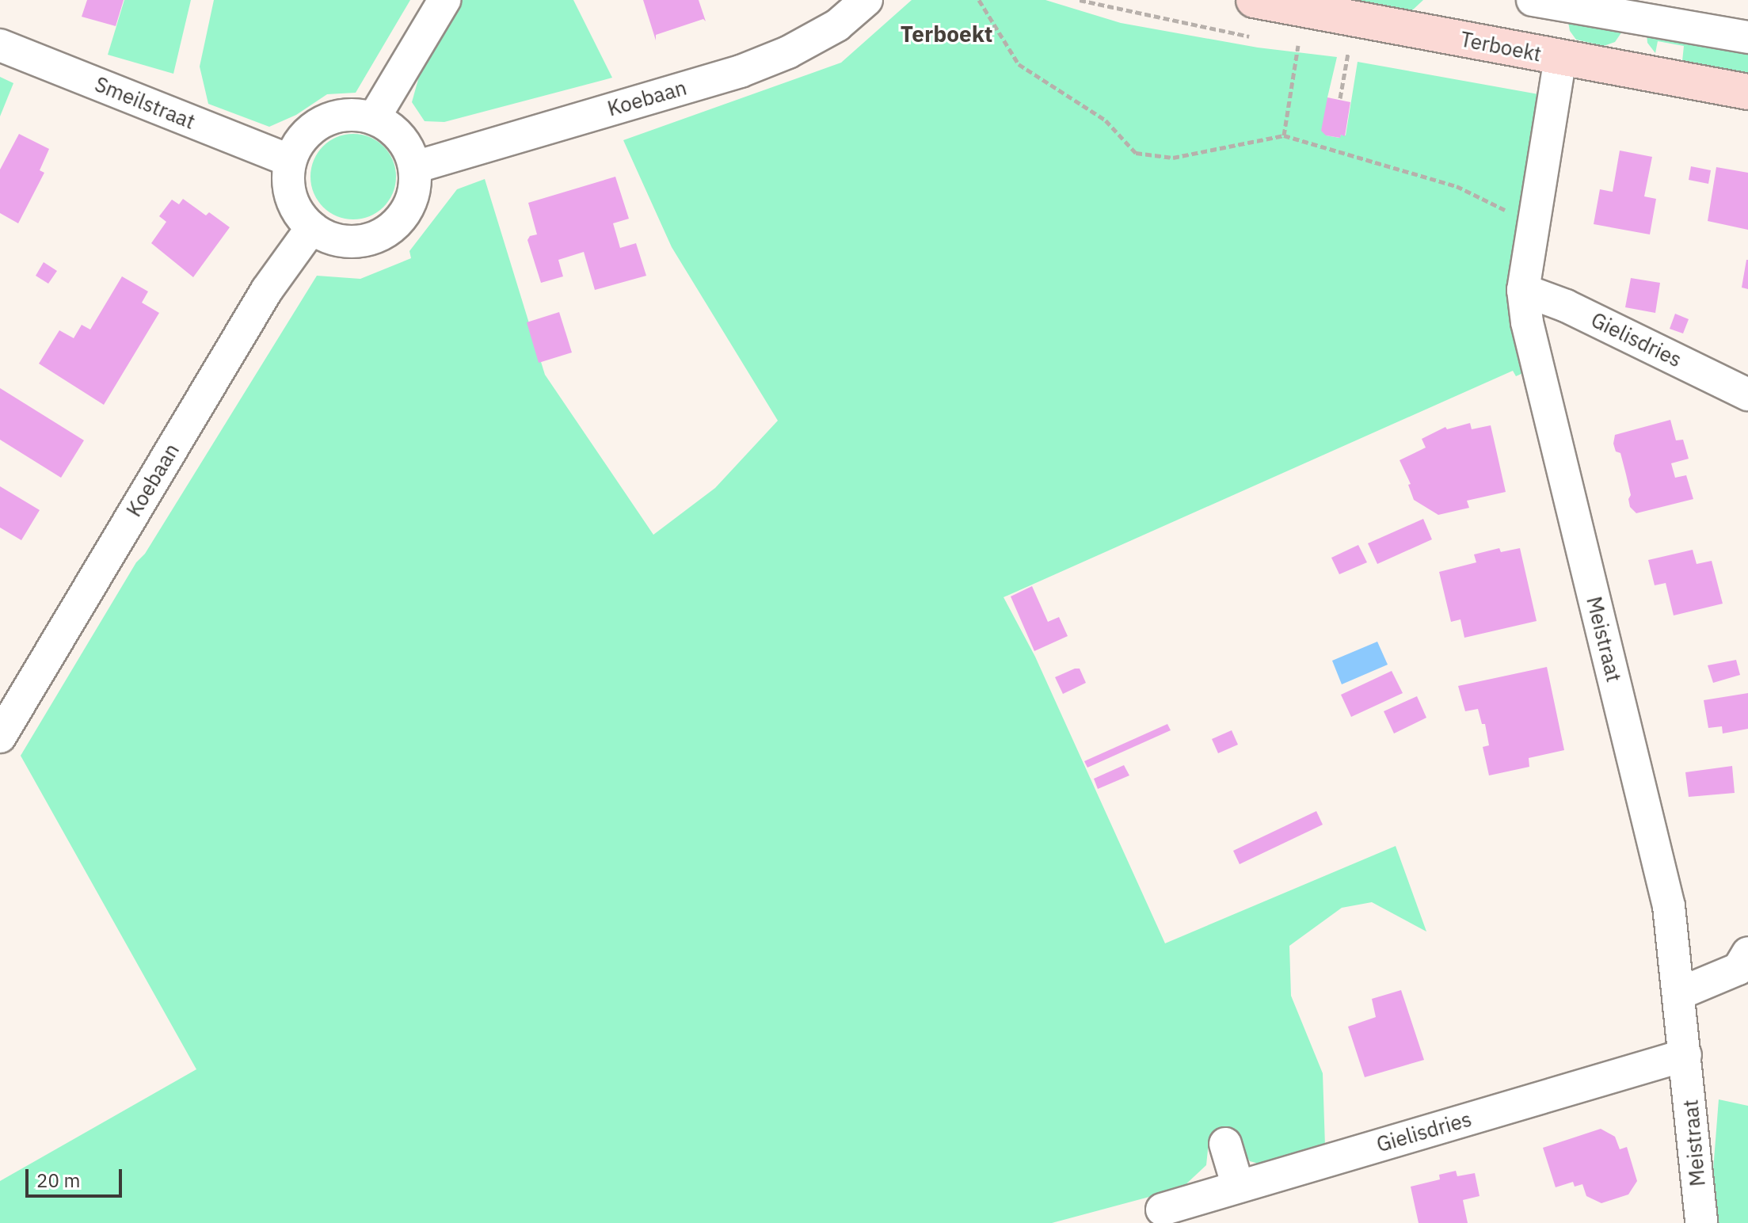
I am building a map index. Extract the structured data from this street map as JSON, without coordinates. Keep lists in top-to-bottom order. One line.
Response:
{"streets":{"main road":["Terboekt"],"street":["Koebaan","Smeilstraat","Gielisdries","Meistraat"]},"crossings":[["Terboekt","Meistraat"],["Koebaan","Smeilstraat"],["Gielisdries","Meistraat"]],"districts":["Terboekt"],"scale_bar":"20 m"}
